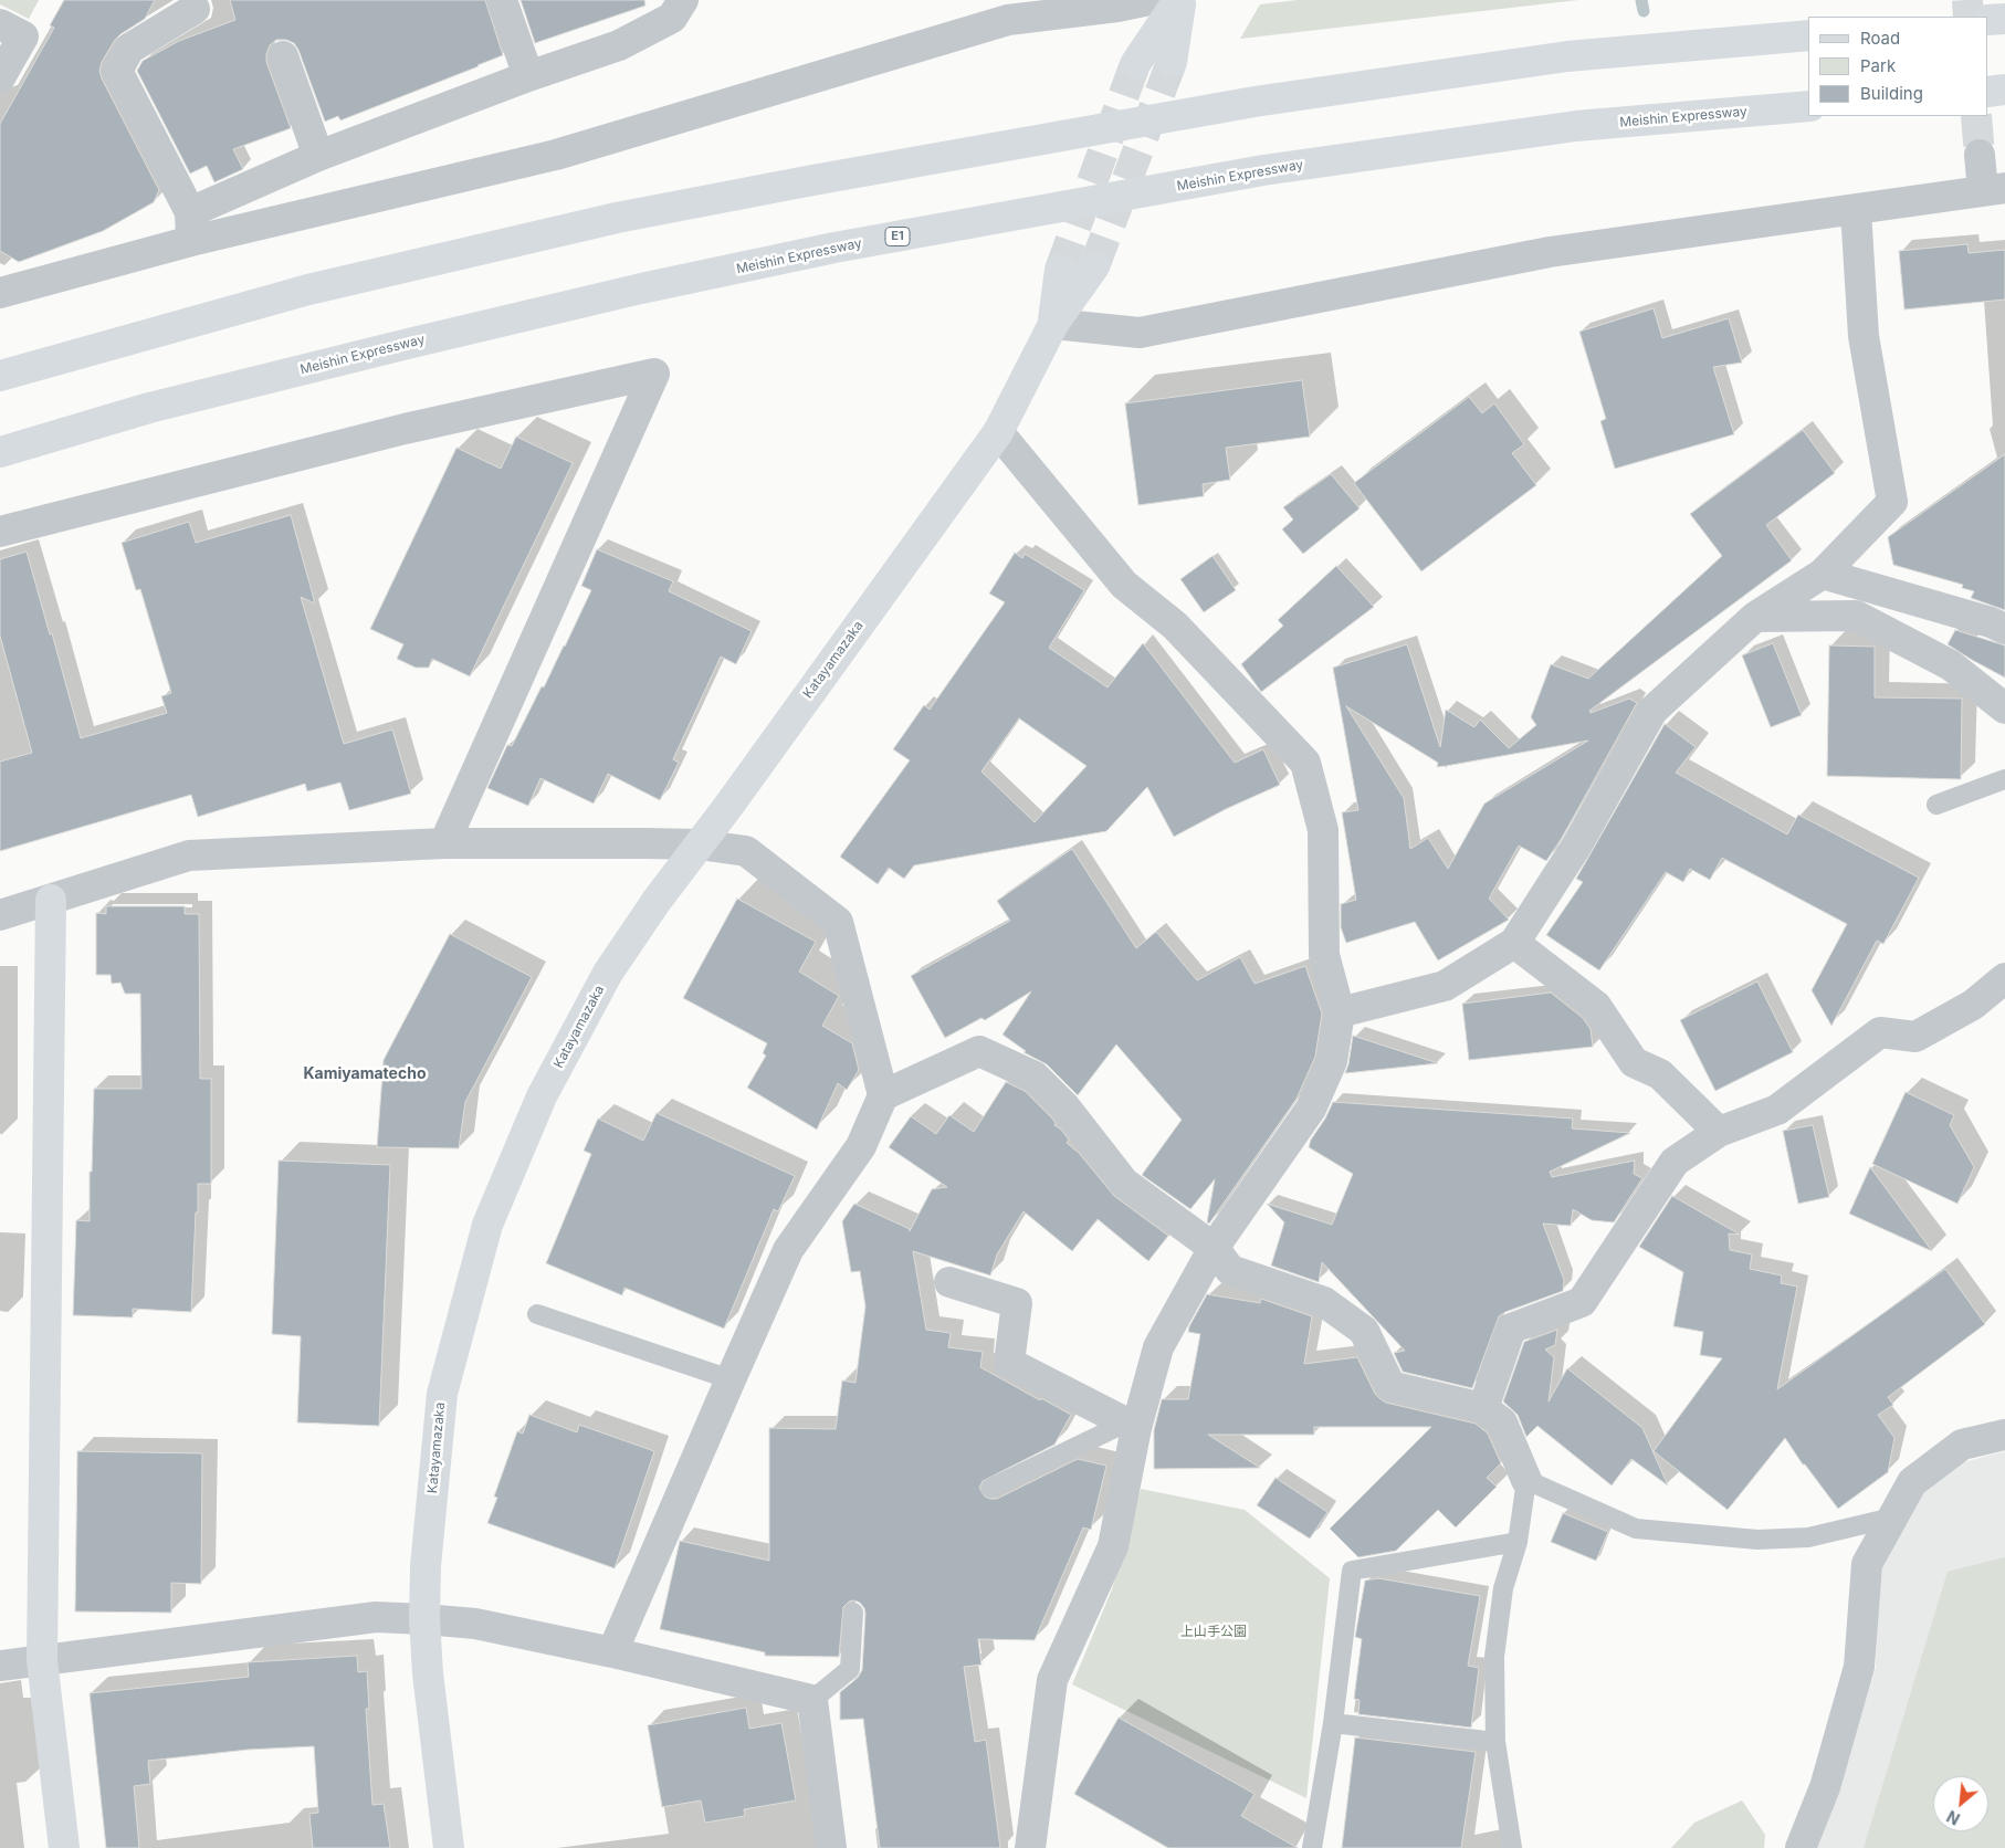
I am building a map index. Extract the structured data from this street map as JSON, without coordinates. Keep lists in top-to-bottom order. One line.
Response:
{"streets":{"main road":["Meishin Expressway","E1","Katayamazaka"]},"districts":["Kamiyamatecho"],"parks":["上山手公園"],"legend":["Road","Park","Building"],"north":"bottom left"}
